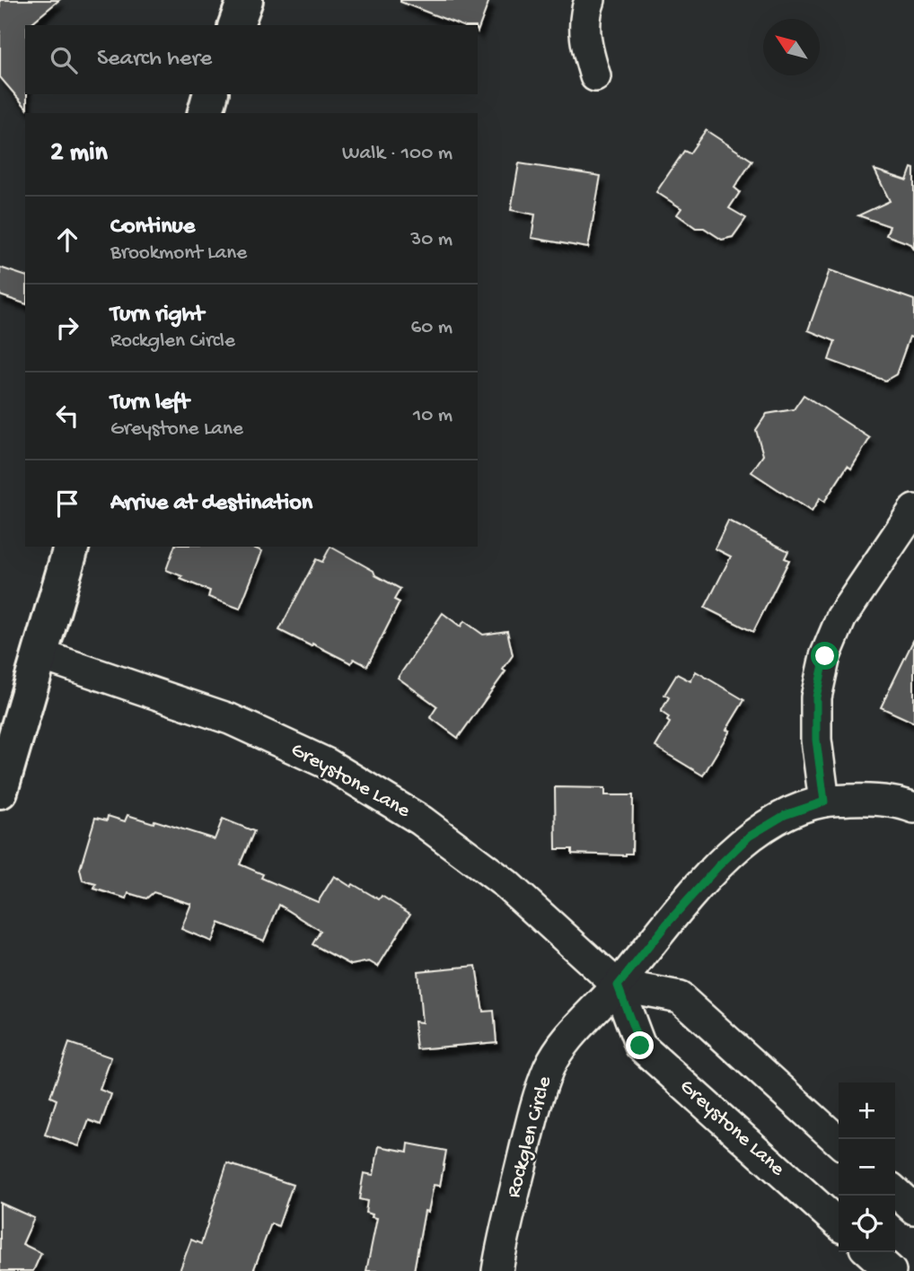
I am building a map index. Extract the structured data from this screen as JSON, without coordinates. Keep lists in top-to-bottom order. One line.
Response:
{"streets":{"street":["Greystone Lane","Rockglen Circle"]},"crossings":[["Greystone Lane","Rockglen Circle"]],"north":"top left","page":{"search":"Search here","heading":["2 min","Walk · 100 m"],"list":[["Continue","Brookmont Lane","30 m"],["Turn right","Rockglen Circle","60 m"],["Turn left","Greystone Lane","10 m"],"Arrive at destination"],"map_buttons":["+","−"]}}
